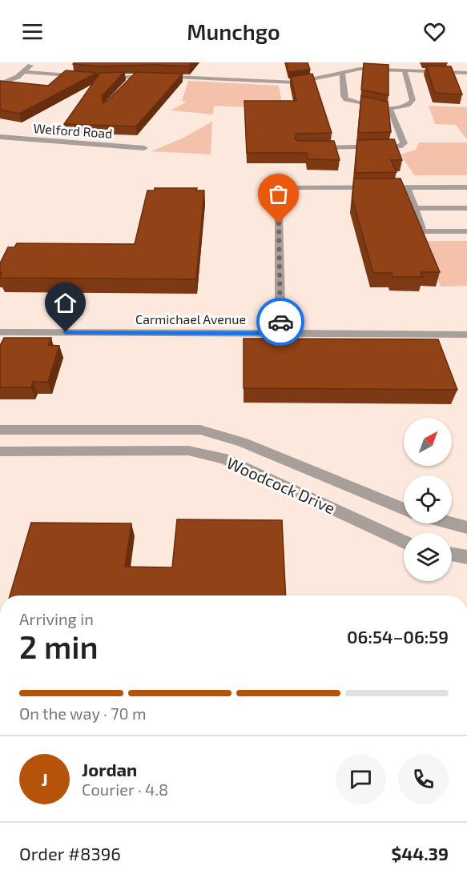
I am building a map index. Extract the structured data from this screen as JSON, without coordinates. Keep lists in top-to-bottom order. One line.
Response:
{"streets":{"street":["Welford Road","Carmichael Avenue","Woodcock Drive"]},"north":"top right","page":{"header":"Munchgo","heading":["2 min","Arriving in","06:54–06:59"],"panel":["Jordan","Courier · 4.8","Order #8396","$44.39"],"bar":"On the way · 70 m","round":"J"}}
